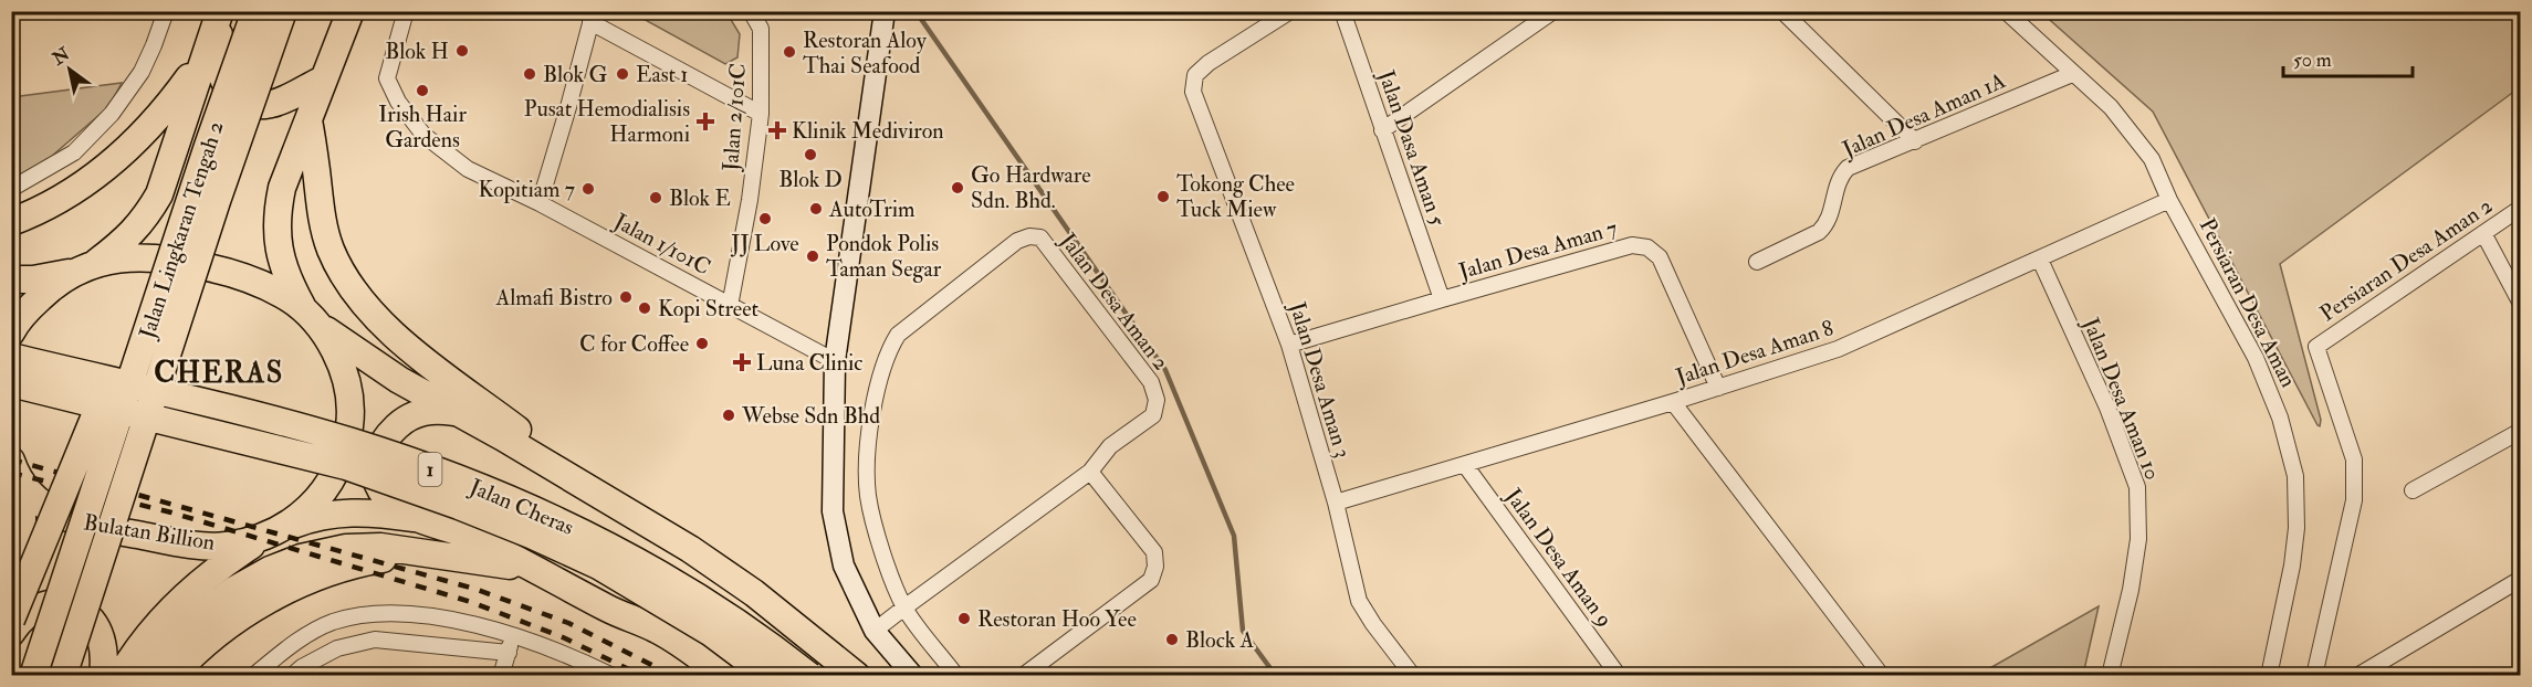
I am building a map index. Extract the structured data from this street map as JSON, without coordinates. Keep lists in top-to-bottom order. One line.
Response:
{"streets":{"highway":["Jalan Lingkaran Tengah 2","1","Jalan Cheras","Bulatan Billion"],"street":["Jalan Desa Aman 1A","Jalan 2/101C","Jalan Dasa Aman 5","Jalan 1/101C","Jalan Desa Aman 7","Persiaran Desa Aman 2","Jalan Desa Aman 2","Persiaran Desa Aman","Jalan Desa Aman 8","Jalan Desa Aman 3","Jalan Desa Aman 10","Jalan Desa Aman 9"]},"crossings":[["Jalan Desa Aman 1A","Persiaran Desa Aman"],["Jalan 2/101C","Jalan 1/101C"],["Jalan Dasa Aman 5","Jalan Desa Aman 7"],["Jalan Desa Aman 7","Jalan Desa Aman 8"],["Jalan Desa Aman 7","Jalan Desa Aman 3"],["Persiaran Desa Aman","Jalan Desa Aman 8"],["Jalan Desa Aman 8","Jalan Desa Aman 3"],["Jalan Desa Aman 8","Jalan Desa Aman 10"],["Jalan Desa Aman 8","Jalan Desa Aman 9"]],"districts":["CHERAS"],"places":{"other":["Blok H","Restoran Aloy Thai Seafood","Blok G","East 1","Irish Hair Gardens","Blok D","Go Hardware Sdn. Bhd.","Kopitiam 7","Tokong Chee Tuck Miew","Blok E","AutoTrim","JJ Love","Pondok Polis Taman Segar","Almafi Bistro","Kopi Street","C for Coffee","Webse Sdn Bhd","Restoran Hoo Yee","Block A"],"health":["Pusat Hemodialisis Harmoni","Klinik Mediviron","Luna Clinic"]},"scale_bar":"50 m","north":"top left"}
